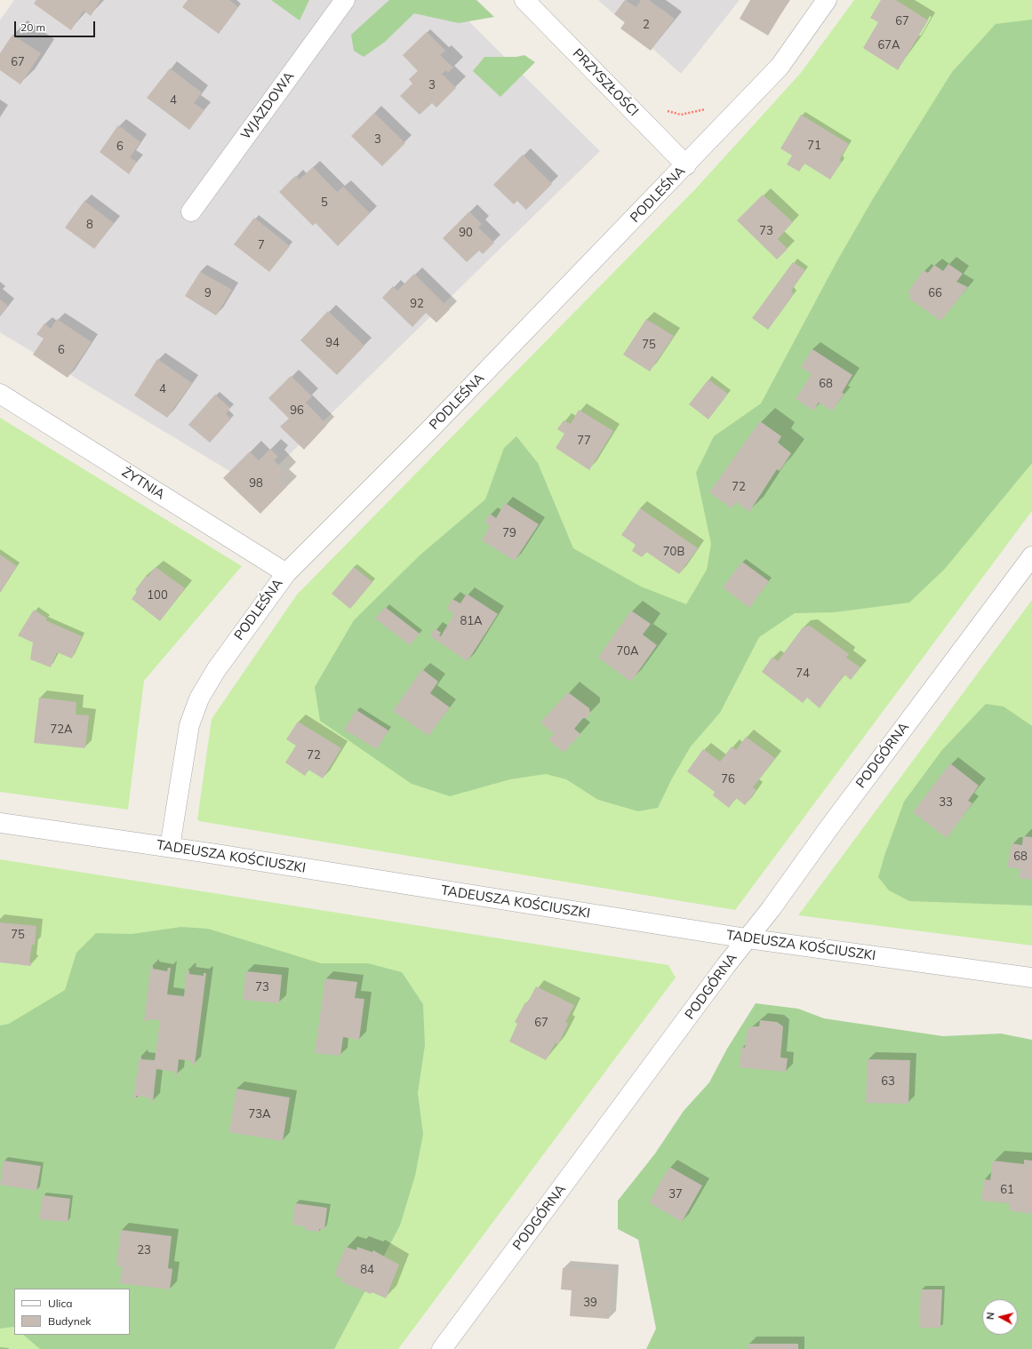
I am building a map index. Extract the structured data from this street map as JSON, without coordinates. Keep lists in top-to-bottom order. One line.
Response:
{"streets":{"street":["PRZYSZŁOŚCI","WJAZDOWA","PODLEŚNA","ŻYTNIA","PODGÓRNA","TADEUSZA KOŚCIUSZKI"]},"crossings":[["PRZYSZŁOŚCI","PODLEŚNA"],["PODLEŚNA","ŻYTNIA"],["PODLEŚNA","TADEUSZA KOŚCIUSZKI"],["PODGÓRNA","TADEUSZA KOŚCIUSZKI"]],"house_numbers":["67","2","67A","67","3","4","3","71","6","5","8","73","90","7","9","66","92","94","75","6","68","4","96","77","98","72","79","70B","100","81A","70A","74","72A","72","76","33","68","75","73","67","63","73A","61","37","23","84","39"],"legend":["Ulica","Budynek"],"scale_bar":"20 m","north":"left"}
